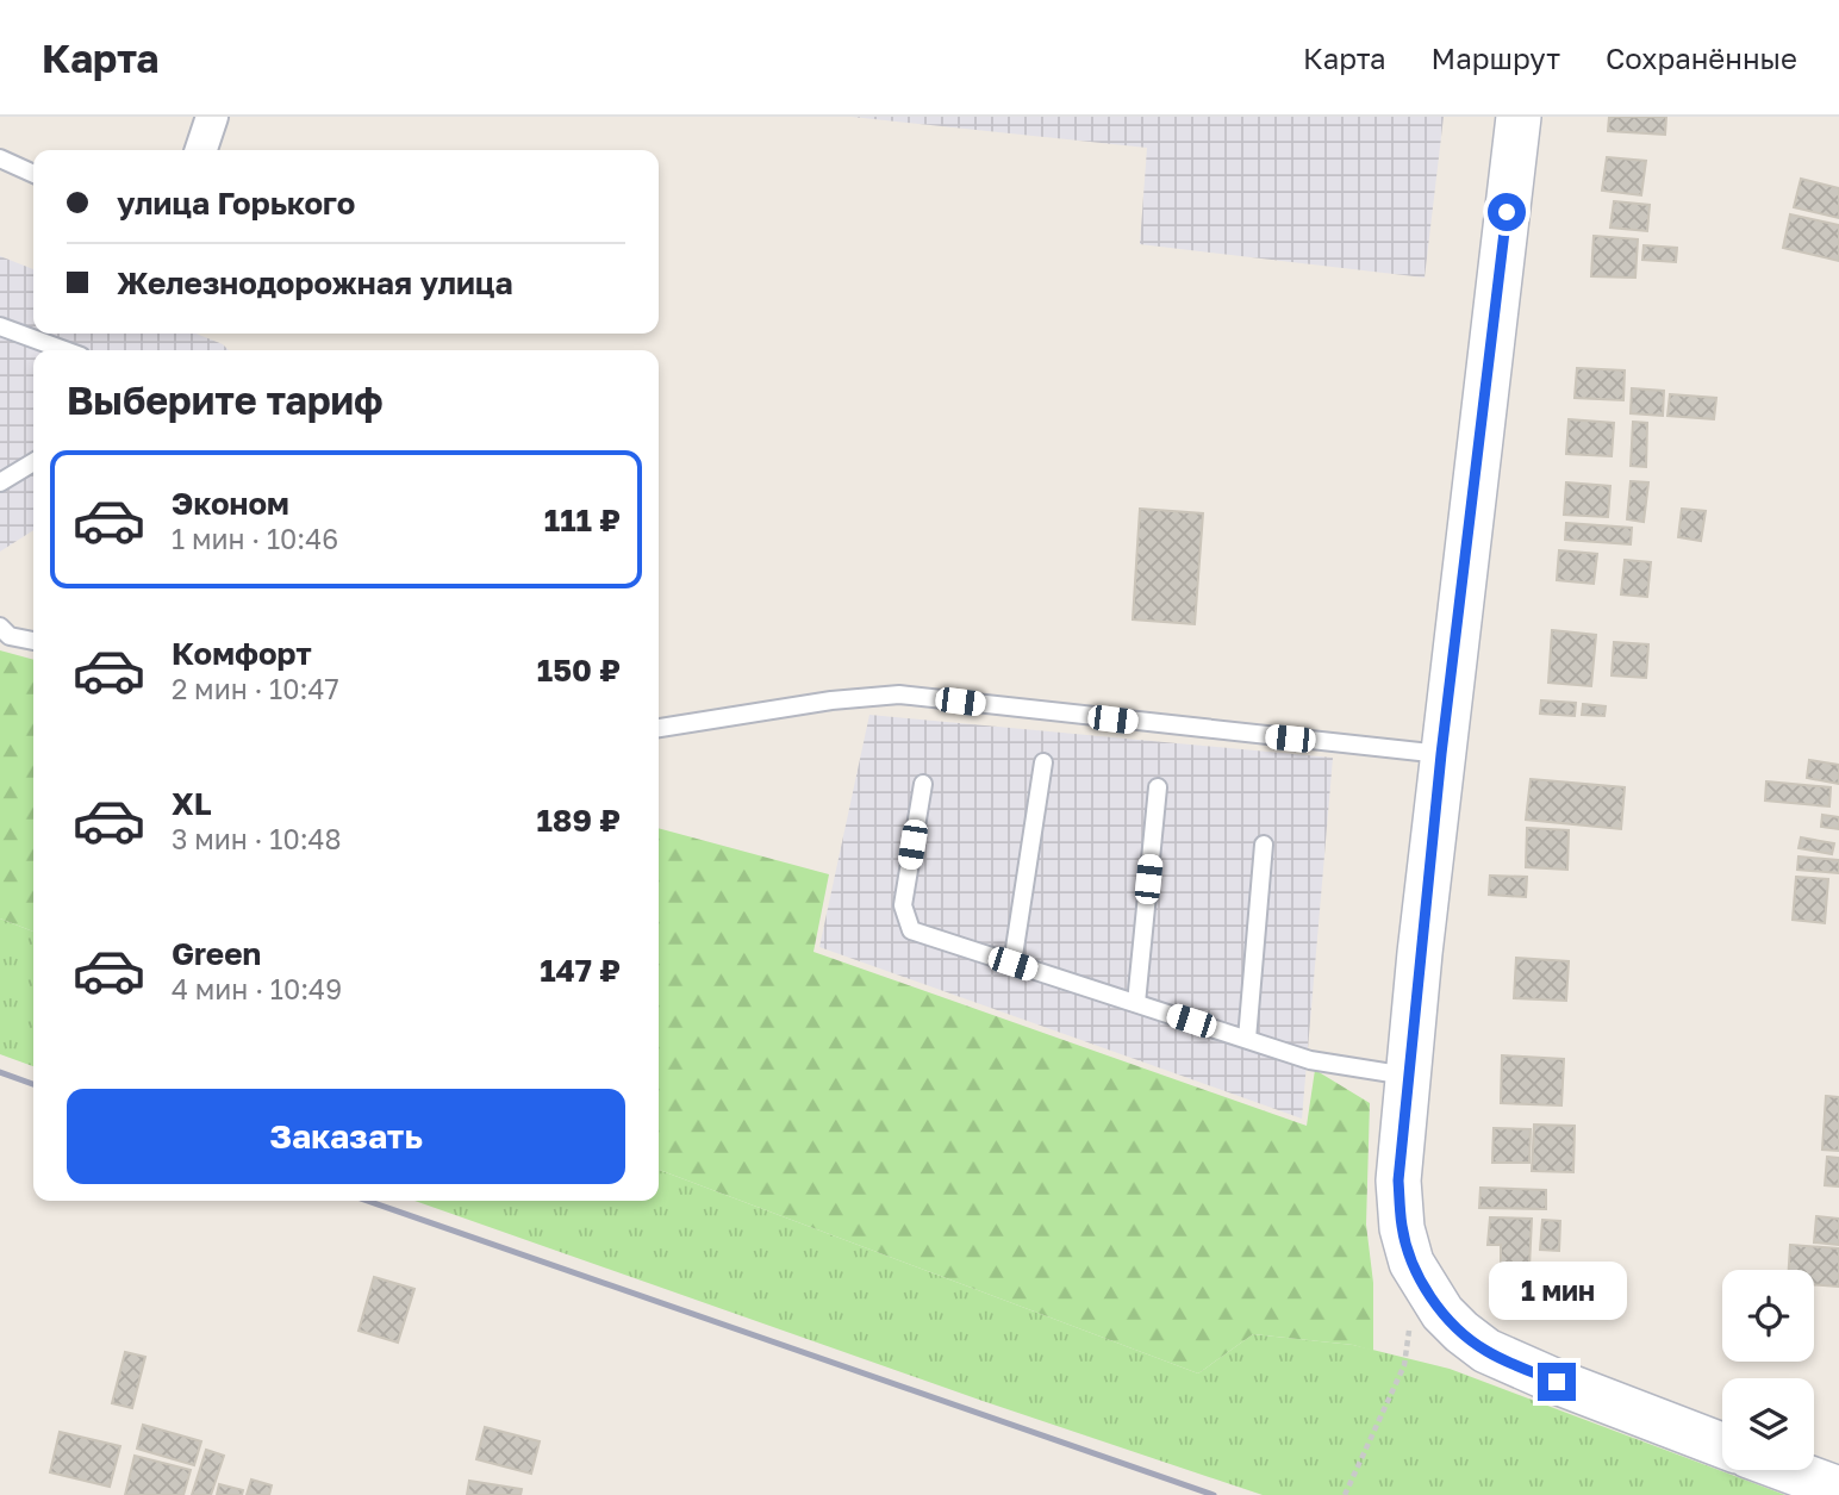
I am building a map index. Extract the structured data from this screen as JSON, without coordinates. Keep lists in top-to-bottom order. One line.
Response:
{"page":{"header":"Карта","nav":["Карта","Маршрут","Сохранённые"],"banner":["улица Горького","Железнодорожная улица"],"heading":"Выберите тариф","list":[{"name":"Эконом","note":"1 мин · 10:46","value":"111 ₽"},{"name":"Комфорт","note":"2 мин · 10:47","value":"150 ₽"},{"name":"XL","note":"3 мин · 10:48","value":"189 ₽"},{"name":"Green","note":"4 мин · 10:49","value":"147 ₽"}],"buttons":"Заказать","bubble":"1 мин"}}
